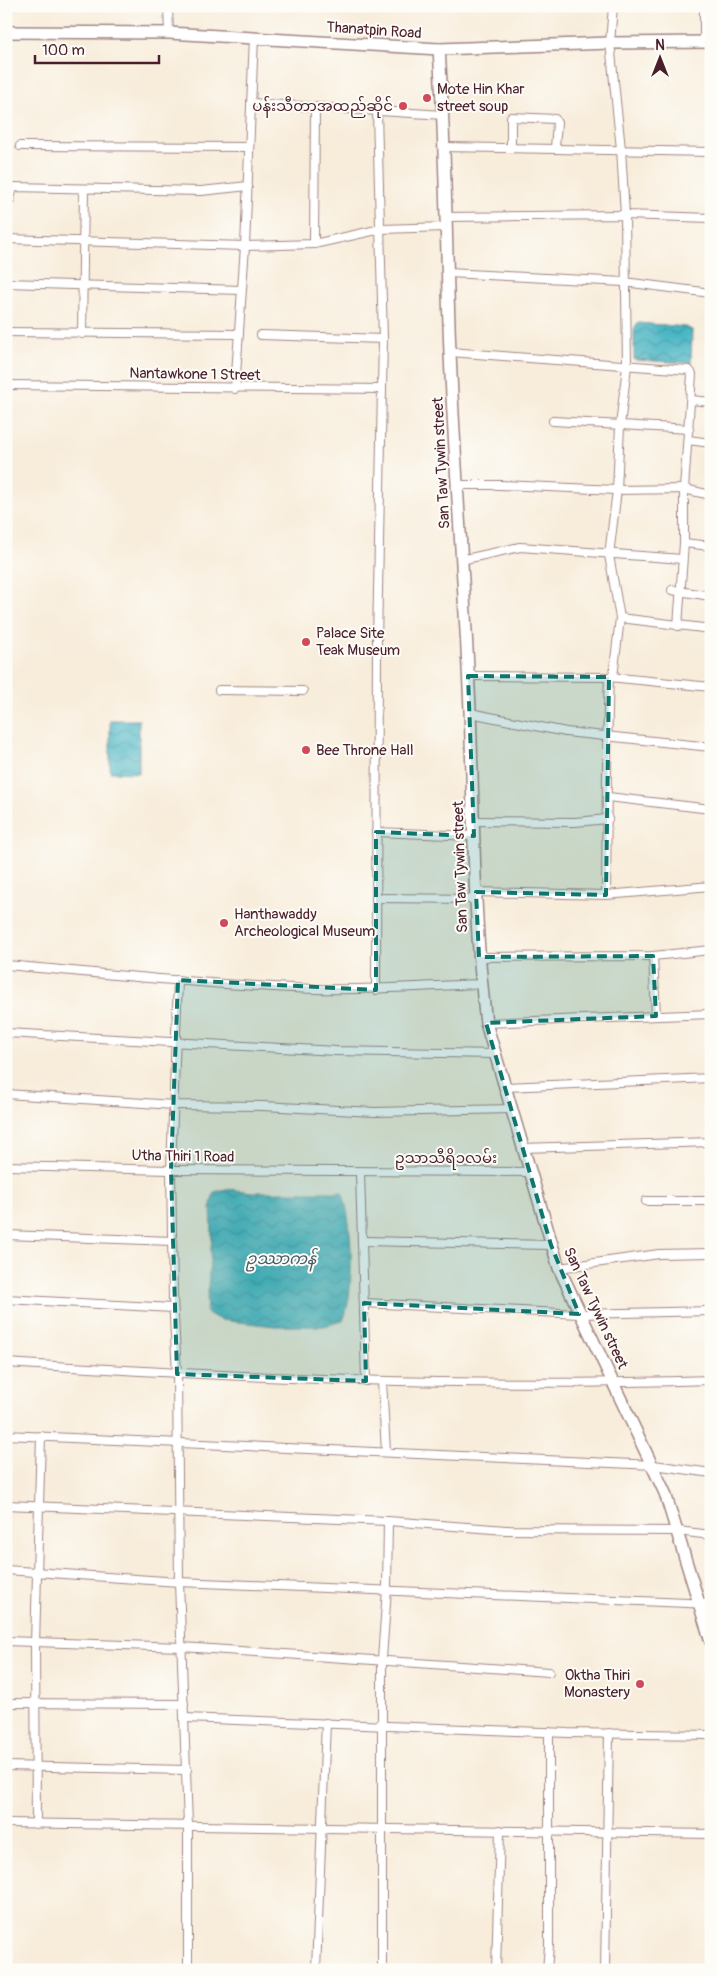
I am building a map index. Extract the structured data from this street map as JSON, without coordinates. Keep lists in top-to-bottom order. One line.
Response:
{"streets":{"street":["Thanatpin Road","Nantawkone 1 Street","San Taw Tywin street","Utha Thiri 1 Road","ဥသာသီရိ၁လမ်း"]},"crossings":[["Thanatpin Road","San Taw Tywin street"],["San Taw Tywin street","ဥသာသီရိ၁လမ်း"],["Utha Thiri 1 Road","ဥသာသီရိ၁လမ်း"]],"water":["ဥဿာကန်"],"places":["Mote Hin Khar street soup","ပန်းသီတာအထည်ဆိုင်","Palace Site Teak Museum","Bee Throne Hall","Hanthawaddy Archeological Museum","Oktha Thiri Monastery"],"scale_bar":"100 m","north":"top"}
